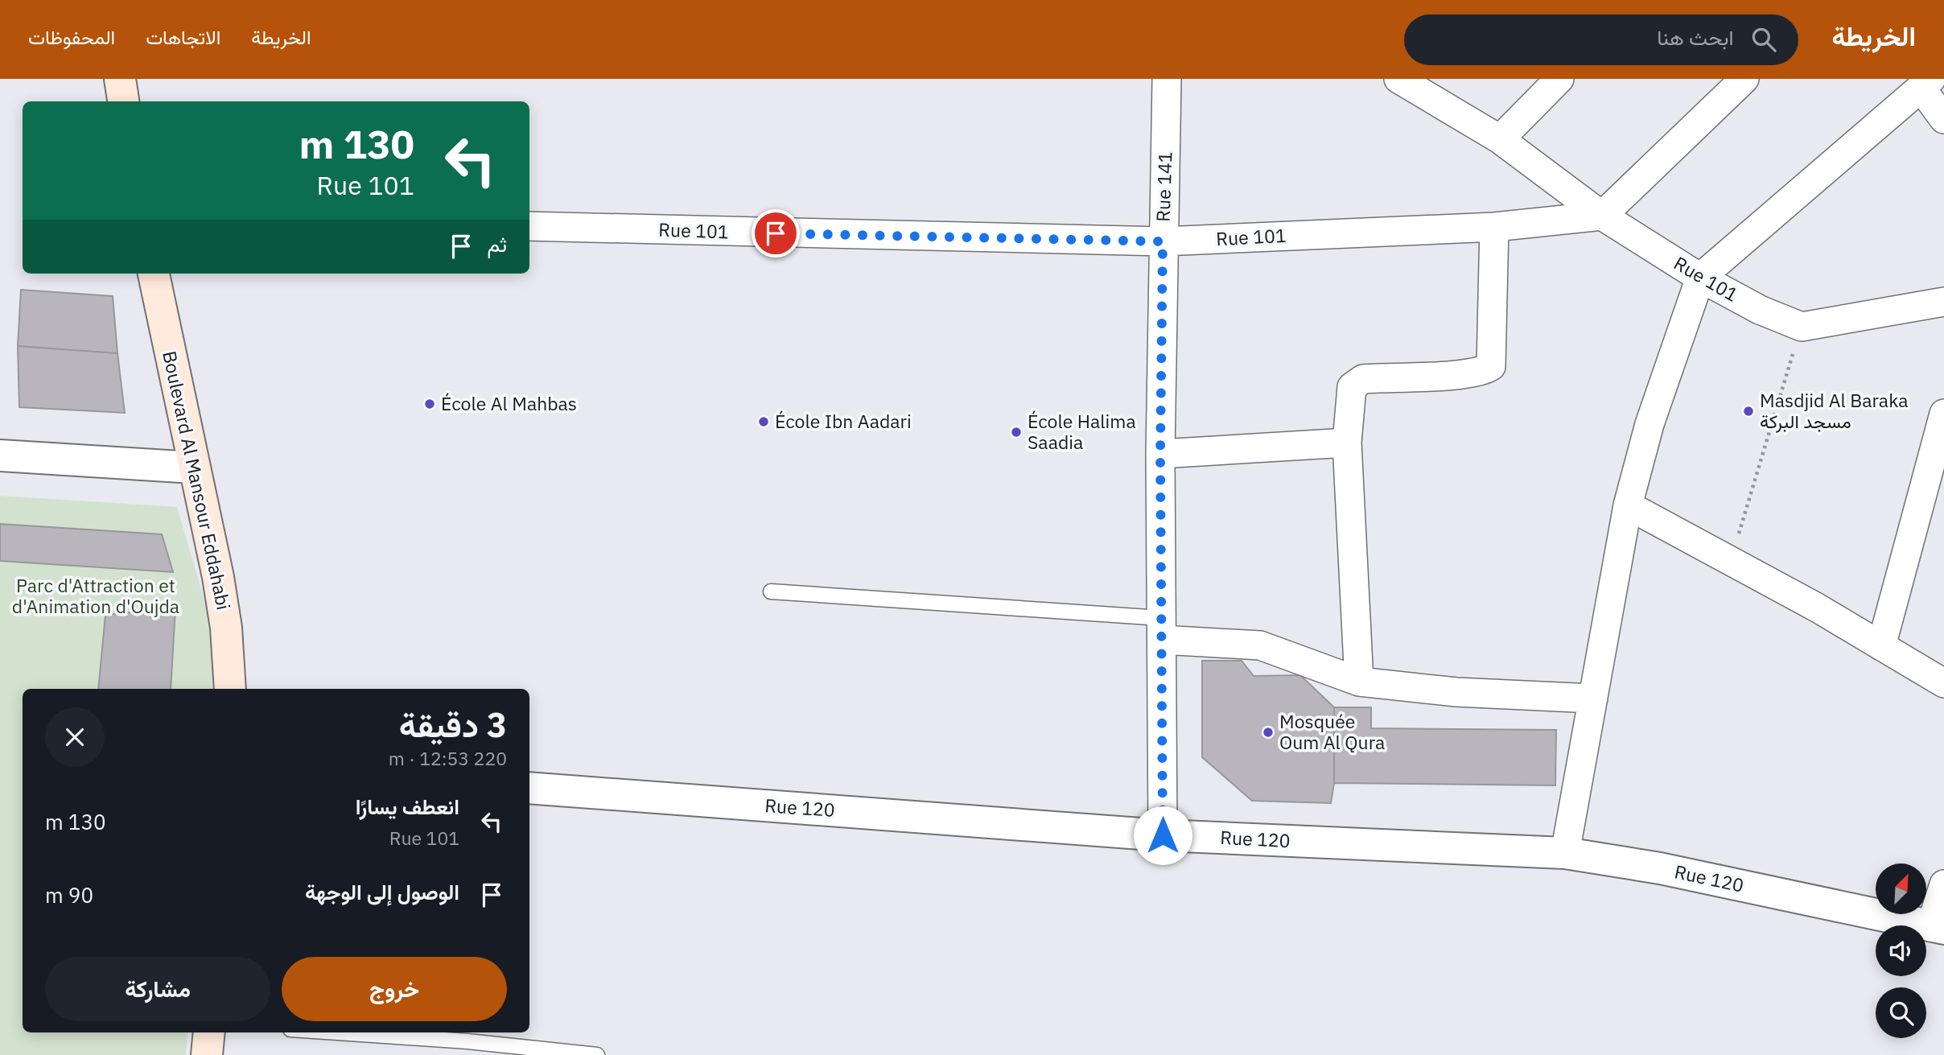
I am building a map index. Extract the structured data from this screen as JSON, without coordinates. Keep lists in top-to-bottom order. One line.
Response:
{"streets":{"main road":["Boulevard Al Mansour Eddahabi"],"street":["Rue 141","Rue 101","Rue 120"]},"crossings":[["Rue 141","Rue 101"],["Rue 141","Rue 120"]],"parks":["Parc d'Attraction et d'Animation d'Oujda"],"places":["École Al Mahbas","Masdjid Al Baraka مسجد البركة","École Ibn Aadari","École Halima Saadia","Mosquée Oum Al Qura"],"north":"top right","page":{"header":"الخريطة","search":"ابحث هنا","nav":["الخريطة","الاتجاهات","المحفوظات"],"turn":["130 m","Rue 101"],"then":"ثم","heading":["3 دقيقة","220 m · 12:53"],"list":[{"name":"انعطف يسارًا","note":"Rue 101","value":"130 m"},{"name":"الوصول إلى الوجهة","value":"90 m"}],"buttons":["خروج","مشاركة"]}}
